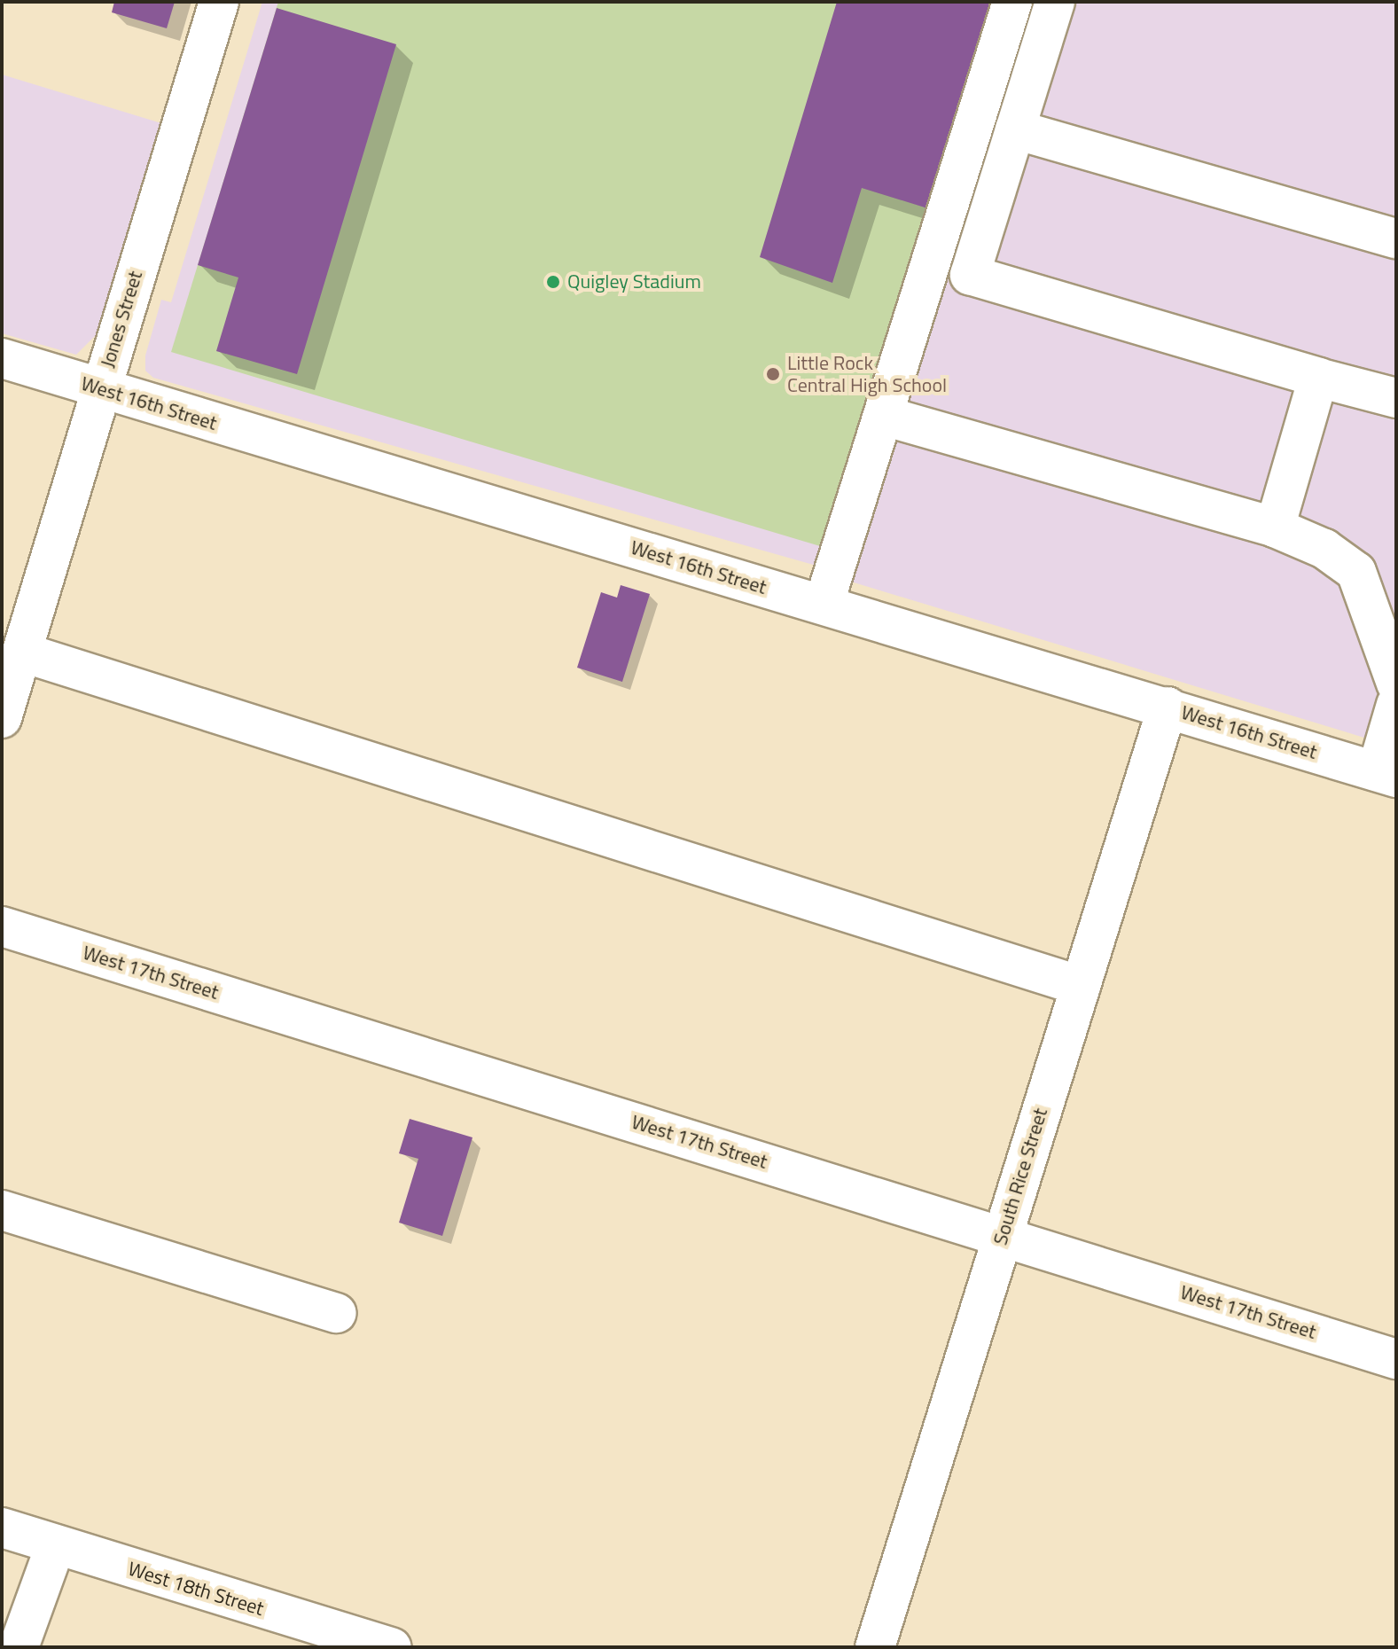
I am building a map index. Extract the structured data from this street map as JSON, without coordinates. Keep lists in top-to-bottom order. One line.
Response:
{"streets":{"street":["Jones Street","West 16th Street","West 17th Street","South Rice Street","West 18th Street"]},"crossings":[["Jones Street","West 16th Street"],["West 16th Street","South Rice Street"],["West 17th Street","South Rice Street"]],"places":["Quigley Stadium","Little Rock Central High School"]}
